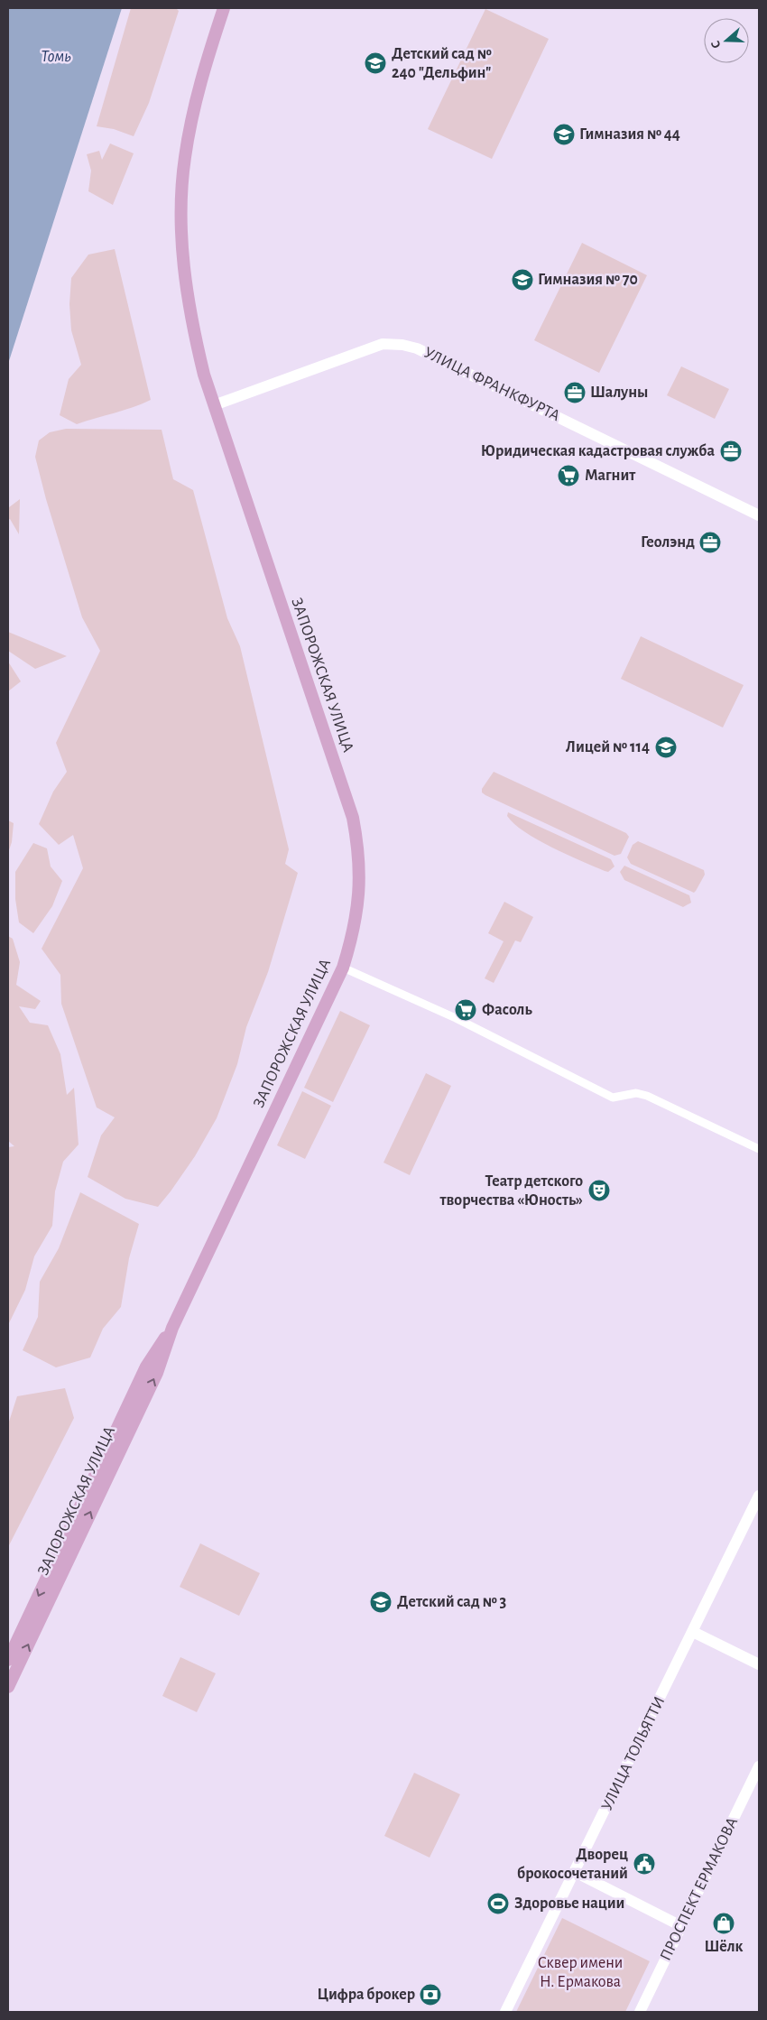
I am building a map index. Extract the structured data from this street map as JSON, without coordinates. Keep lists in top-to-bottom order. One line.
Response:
{"streets":{"main road":["ЗАПОРОЖСКАЯ УЛИЦА"],"street":["УЛИЦА ФРАНКФУРТА","УЛИЦА ТОЛЬЯТТИ","ПРОСПЕКТ ЕРМАКОВА"]},"crossings":[["УЛИЦА ФРАНКФУРТА","ЗАПОРОЖСКАЯ УЛИЦА"]],"water":["Томь"],"parks":["Сквер имени Н. Ермакова"],"places":{"school or university":["Детский сад № 240 \"Дельфин\"","Гимназия № 44","Гимназия № 70","Лицей № 114","Детский сад № 3"],"office":["Шалуны","Юридическая кадастровая служба","Геолэнд"],"supermarket":["Магнит","Фасоль"],"theatre":["Театр детского творчества «Юность»"],"public building":["Дворец брокосочетаний"],"sports":["Здоровье нации"],"shop":["Шёлк"],"bank":["Цифра брокер"]},"north":"left"}
